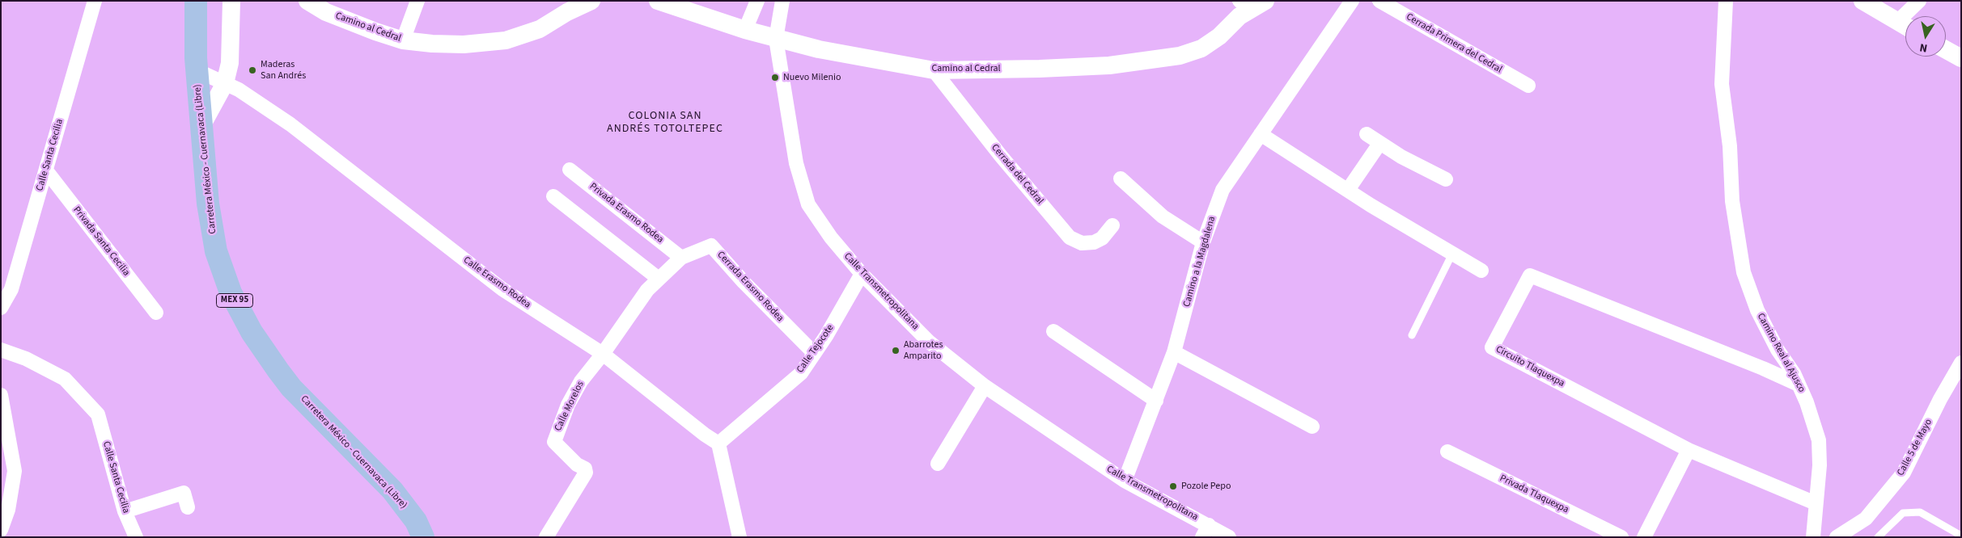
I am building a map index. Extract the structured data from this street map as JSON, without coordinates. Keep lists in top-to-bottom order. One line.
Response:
{"streets":{"main road":["Carretera México - Cuernavaca (Libre)","MEX 95"],"street":["Camino al Cedral","Cerrada Primera del Cedral","Calle Santa Cecilia","Cerrada del Cedral","Privada Erasmo Rodea","Privada Santa Cecilia","Camino a la Magdalena","Calle Erasmo Rodea","Cerrada Erasmo Rodea","Calle Transmetropolitana","Calle Tejocote","Camino Real al Ajusco","Circuito Tlaquexpa","Calle Morelos","Calle 5 de Mayo","Privada Tlaquexpa"]},"crossings":[["Camino al Cedral","Cerrada del Cedral"],["Camino al Cedral","Calle Transmetropolitana"],["Calle Santa Cecilia","Privada Santa Cecilia"],["Carretera México - Cuernavaca (Libre)","Calle Erasmo Rodea"],["Privada Erasmo Rodea","Cerrada Erasmo Rodea"],["Camino a la Magdalena","Calle Transmetropolitana"],["Calle Erasmo Rodea","Cerrada Erasmo Rodea"],["Calle Erasmo Rodea","Calle Tejocote"],["Calle Erasmo Rodea","Calle Morelos"],["Cerrada Erasmo Rodea","Calle Tejocote"],["Cerrada Erasmo Rodea","Calle Morelos"],["Calle Transmetropolitana","Calle Tejocote"],["Camino Real al Ajusco","Circuito Tlaquexpa"]],"districts":["COLONIA SAN ANDRÉS TOTOLTEPEC"],"places":["Maderas San Andrés","Nuevo Milenio","Abarrotes Amparito","Pozole Pepo"],"north":"bottom"}
